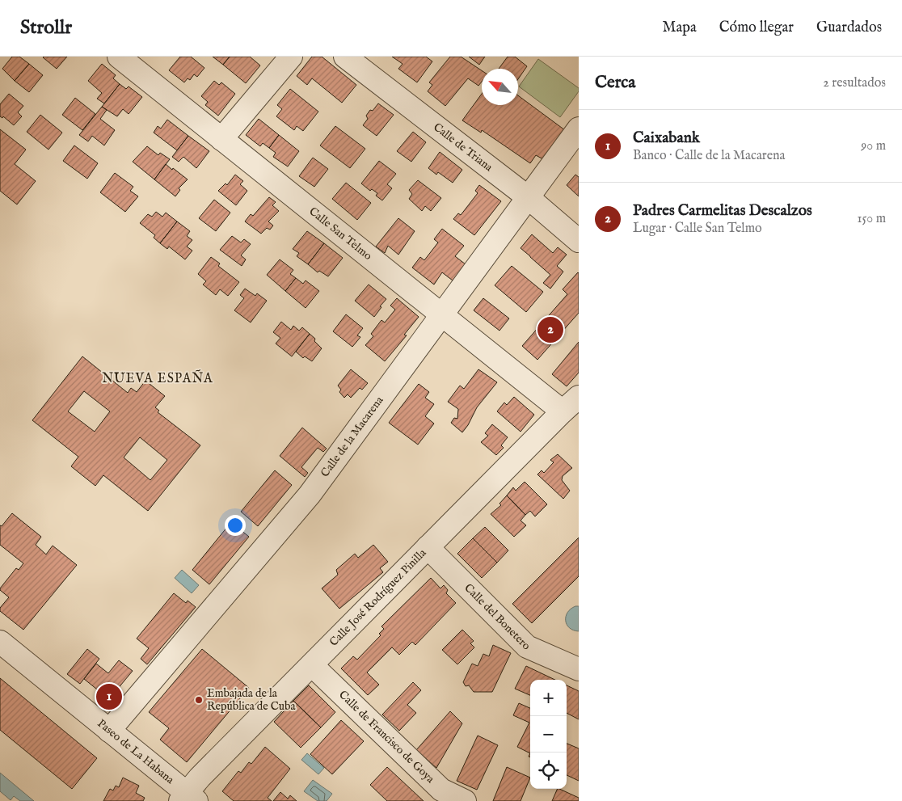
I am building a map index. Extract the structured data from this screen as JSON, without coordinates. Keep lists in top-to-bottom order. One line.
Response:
{"streets":{"street":["Calle de Triana","Calle San Telmo","Calle de la Macarena","Calle José Rodríguez Pinilla","Calle del Bonetero","Calle de Francisco de Goya","Paseo de La Habana"]},"crossings":[["Calle de Triana","Calle de la Macarena"],["Calle San Telmo","Calle de la Macarena"],["Calle San Telmo","Calle José Rodríguez Pinilla"],["Calle de la Macarena","Paseo de La Habana"],["Calle José Rodríguez Pinilla","Calle del Bonetero"],["Calle José Rodríguez Pinilla","Calle de Francisco de Goya"],["Calle José Rodríguez Pinilla","Paseo de La Habana"]],"districts":["NUEVA ESPAÑA"],"places":["Embajada de la República de Cuba"],"north":"top left","page":{"header":"Strollr","nav":["Mapa","Cómo llegar","Guardados"],"heading":["Cerca","2 resultados"],"list":[{"mark":"1","name":"Caixabank","note":"Banco · Calle de la Macarena","value":"90 m"},{"mark":"2","name":"Padres Carmelitas Descalzos","note":"Lugar · Calle San Telmo","value":"150 m"}],"pins":["2","1"],"map_buttons":["+","−"]}}
